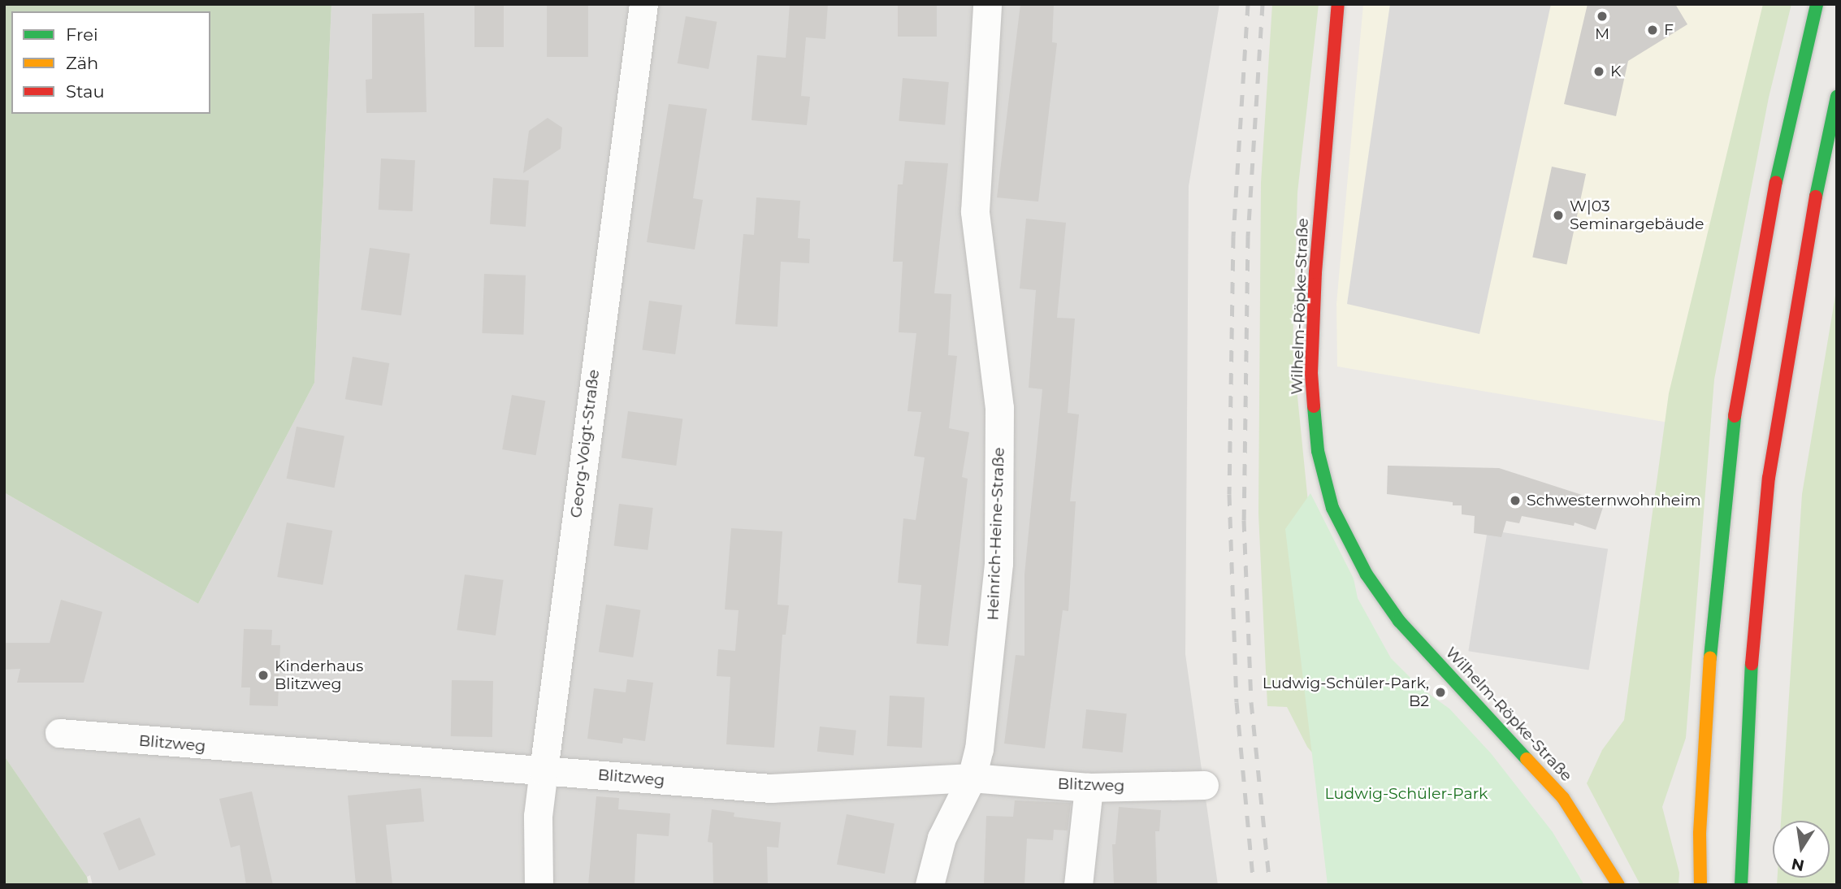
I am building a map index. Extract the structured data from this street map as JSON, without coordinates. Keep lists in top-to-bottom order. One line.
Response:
{"streets":{"main road":["Wilhelm-Röpke-Straße"],"street":["Georg-Voigt-Straße","Heinrich-Heine-Straße","Blitzweg"]},"crossings":[["Georg-Voigt-Straße","Blitzweg"],["Heinrich-Heine-Straße","Blitzweg"]],"parks":["Ludwig-Schüler-Park"],"places":["M","F","K","W|03 Seminargebäude","Schwesternwohnheim","Kinderhaus Blitzweg","Ludwig-Schüler-Park, B2"],"legend":["Frei","Zäh","Stau"],"north":"bottom"}
